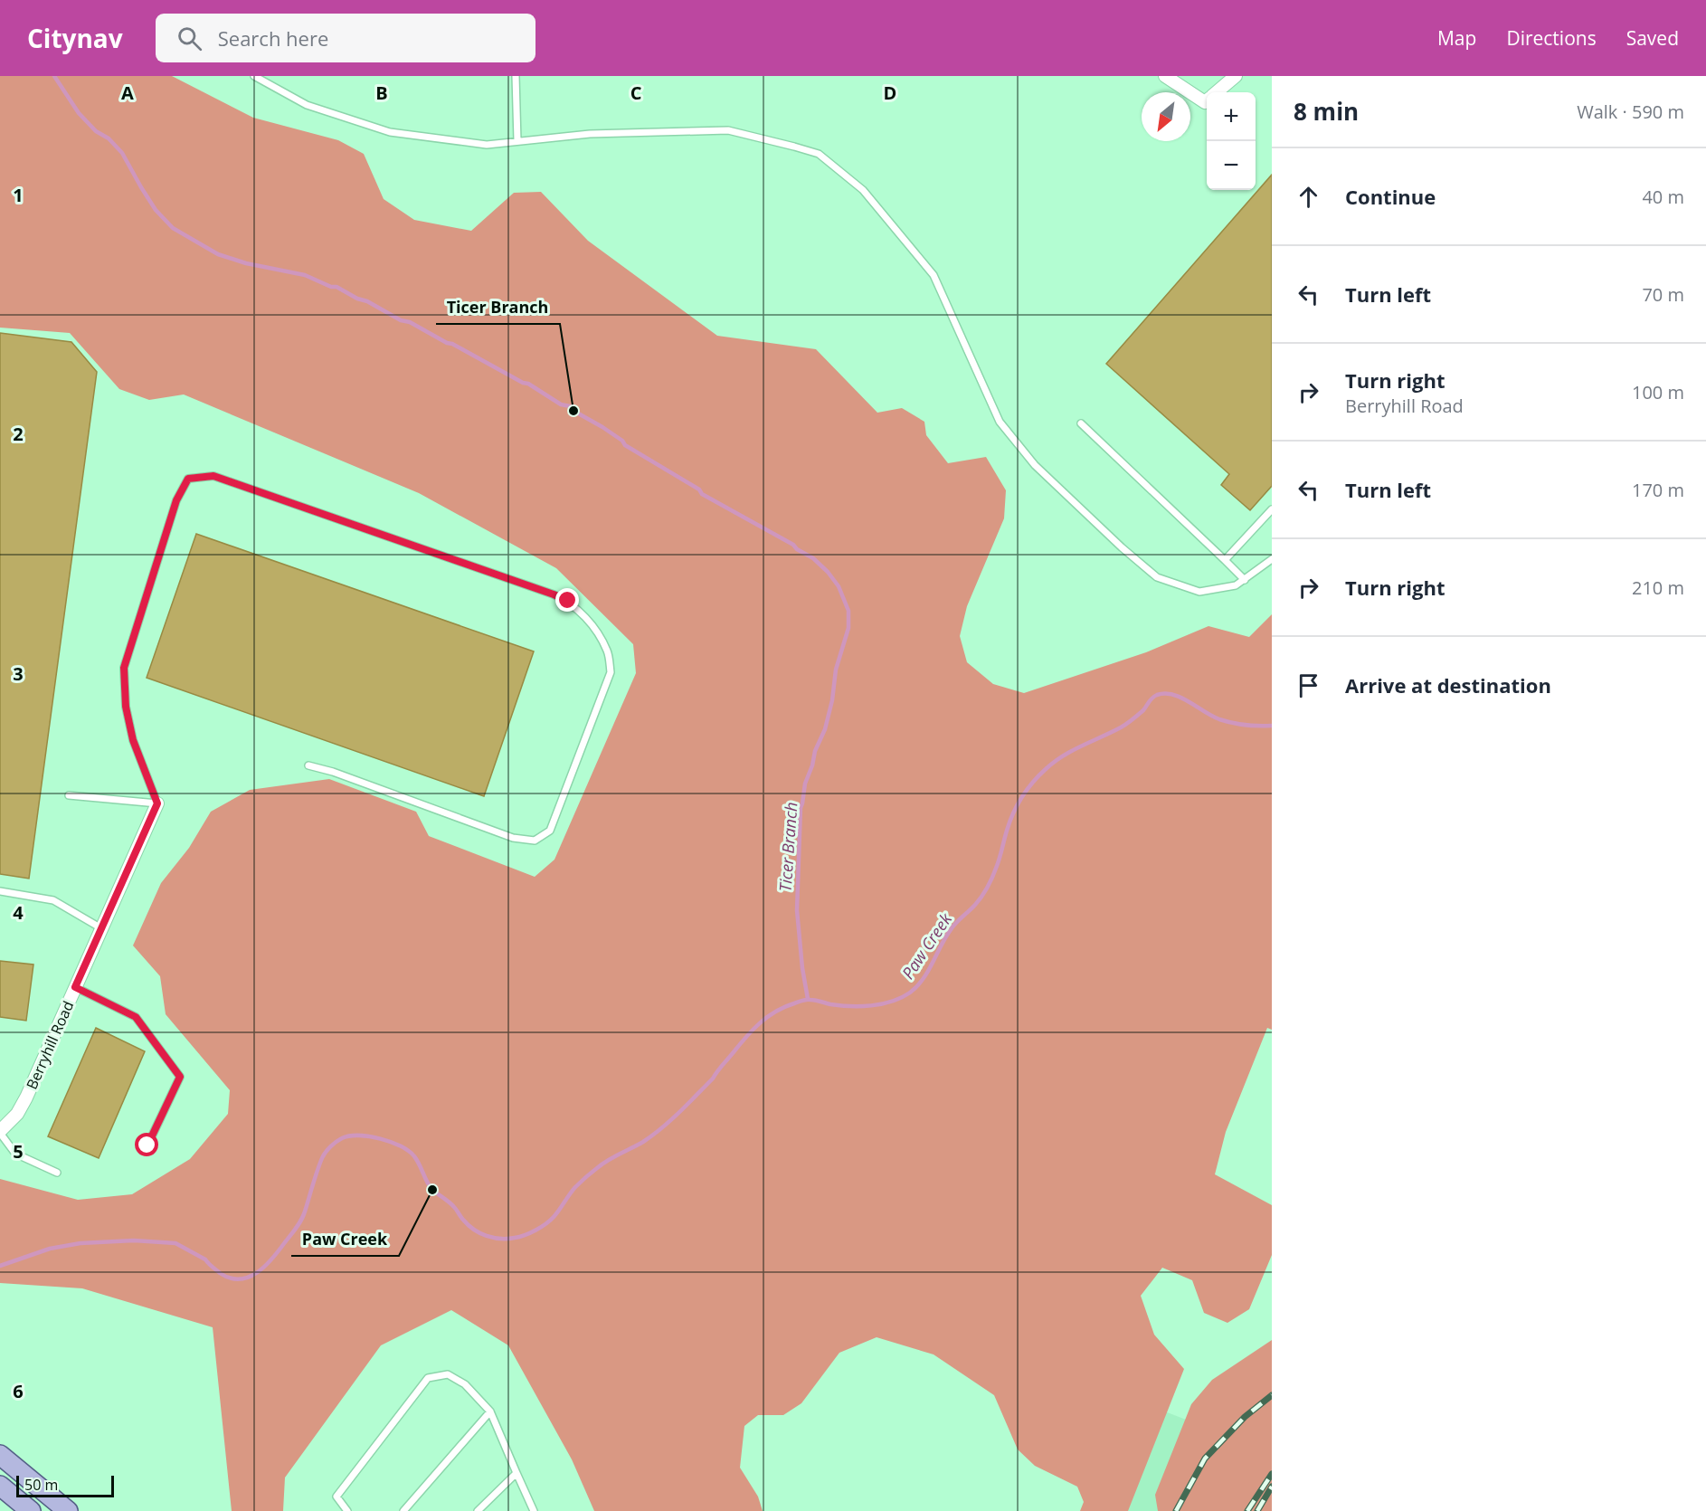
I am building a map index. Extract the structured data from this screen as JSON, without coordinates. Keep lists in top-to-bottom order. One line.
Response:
{"streets":{"street":["Berryhill Road"]},"water":["Ticer Branch","Paw Creek"],"places":["Ticer Branch","Paw Creek"],"scale_bar":"50 m","north":"bottom left","page":{"header":"Citynav","search":"Search here","nav":["Map","Directions","Saved"],"heading":["8 min","Walk · 590 m"],"map_buttons":["+","−"],"list":[["Continue","40 m"],["Turn left","70 m"],["Turn right","Berryhill Road","100 m"],["Turn left","170 m"],["Turn right","210 m"],"Arrive at destination"],"scale":"50 m"},"grid":{"columns":["A","B","C","D"],"rows":["1","2","3","4","5","6"]}}
